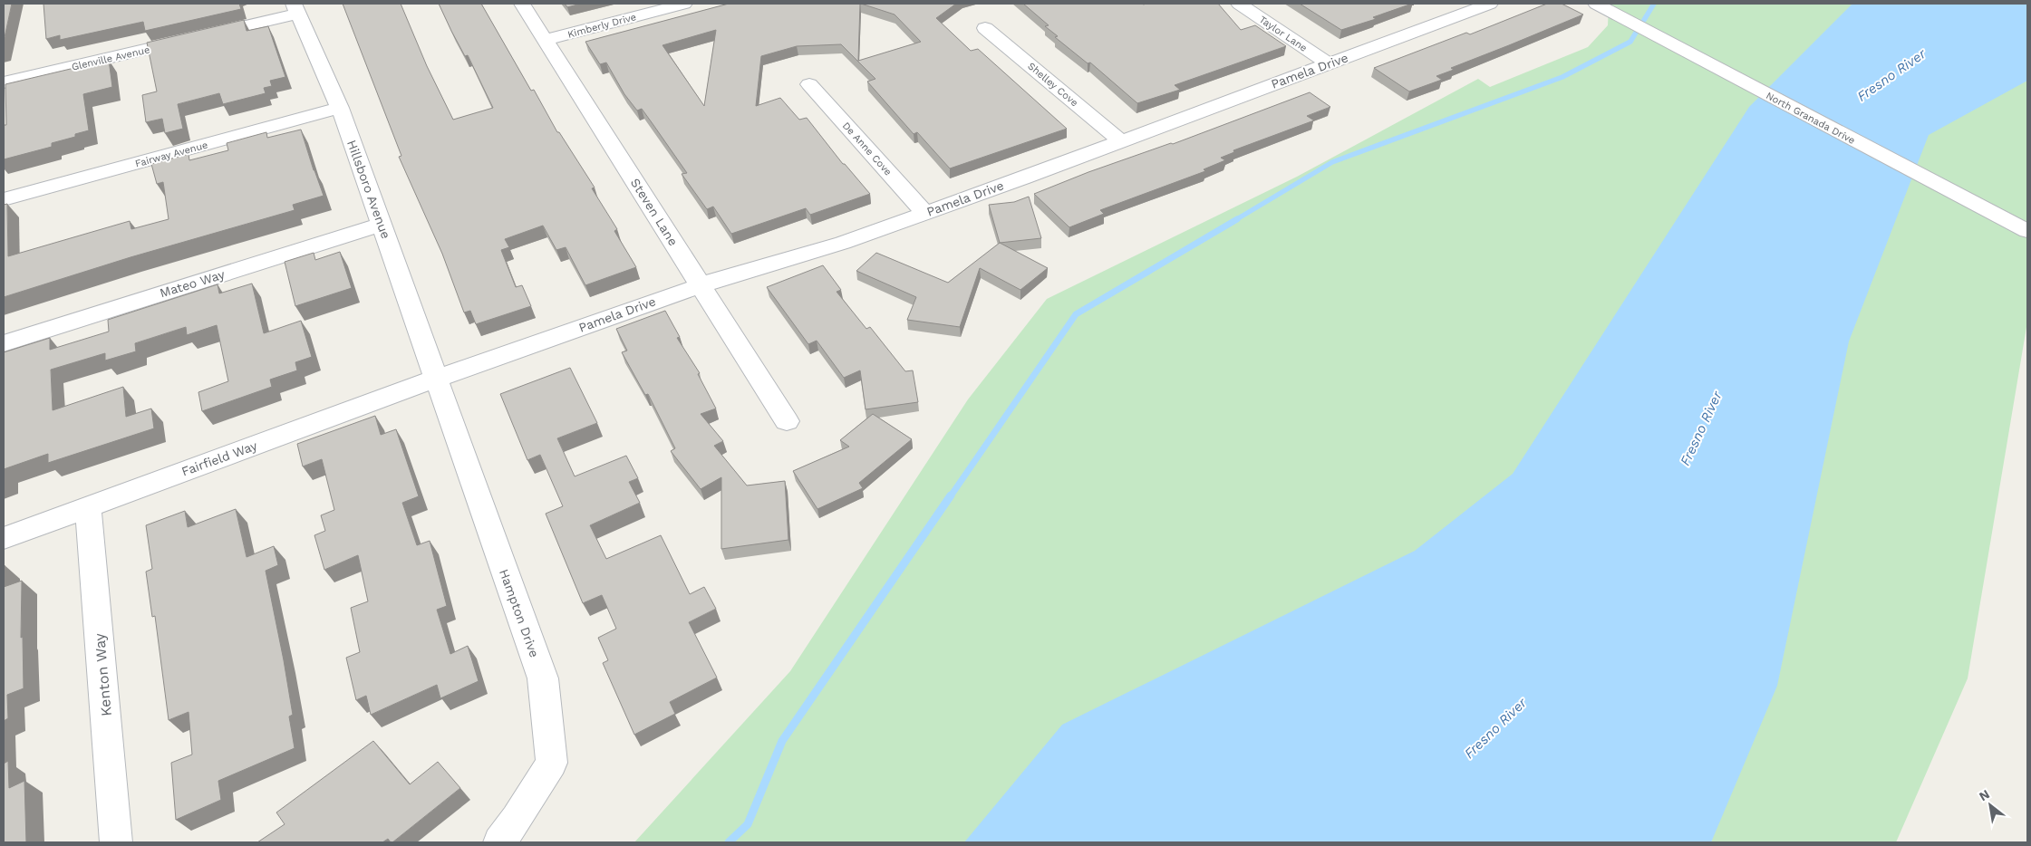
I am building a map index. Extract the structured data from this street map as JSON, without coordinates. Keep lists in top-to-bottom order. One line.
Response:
{"streets":{"street":["Kimberly Drive","Taylor Lane","Glenville Avenue","Pamela Drive","Shelley Cove","North Granada Drive","De Anne Cove","Fairway Avenue","Hillsboro Avenue","Steven Lane","Mateo Way","Fairfield Way","Hampton Drive","Kenton Way"]},"crossings":[["Kimberly Drive","Steven Lane"],["Taylor Lane","Pamela Drive"],["Glenville Avenue","Hillsboro Avenue"],["Pamela Drive","Shelley Cove"],["Pamela Drive","De Anne Cove"],["Pamela Drive","Hillsboro Avenue"],["Pamela Drive","Steven Lane"],["Pamela Drive","Fairfield Way"],["Pamela Drive","Hampton Drive"],["Fairway Avenue","Hillsboro Avenue"],["Hillsboro Avenue","Mateo Way"],["Hillsboro Avenue","Fairfield Way"],["Hillsboro Avenue","Hampton Drive"],["Fairfield Way","Hampton Drive"],["Fairfield Way","Kenton Way"]],"water":["Fresno River"],"north":"top left"}
